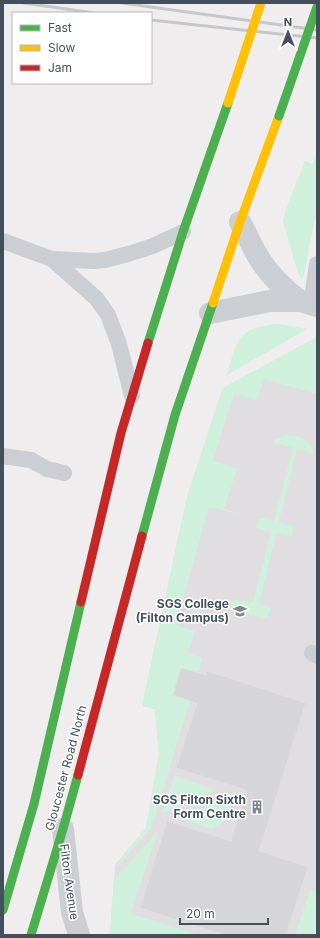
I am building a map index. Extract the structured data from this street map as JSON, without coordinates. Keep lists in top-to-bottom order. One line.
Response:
{"streets":{"main road":["Gloucester Road North"],"street":["Filton Avenue"]},"crossings":[["Gloucester Road North","Filton Avenue"]],"places":{"school or university":["SGS College (Filton Campus)"],"building":["SGS Filton Sixth Form Centre"]},"legend":["Fast","Slow","Jam"],"scale_bar":"20 m","north":"top"}
